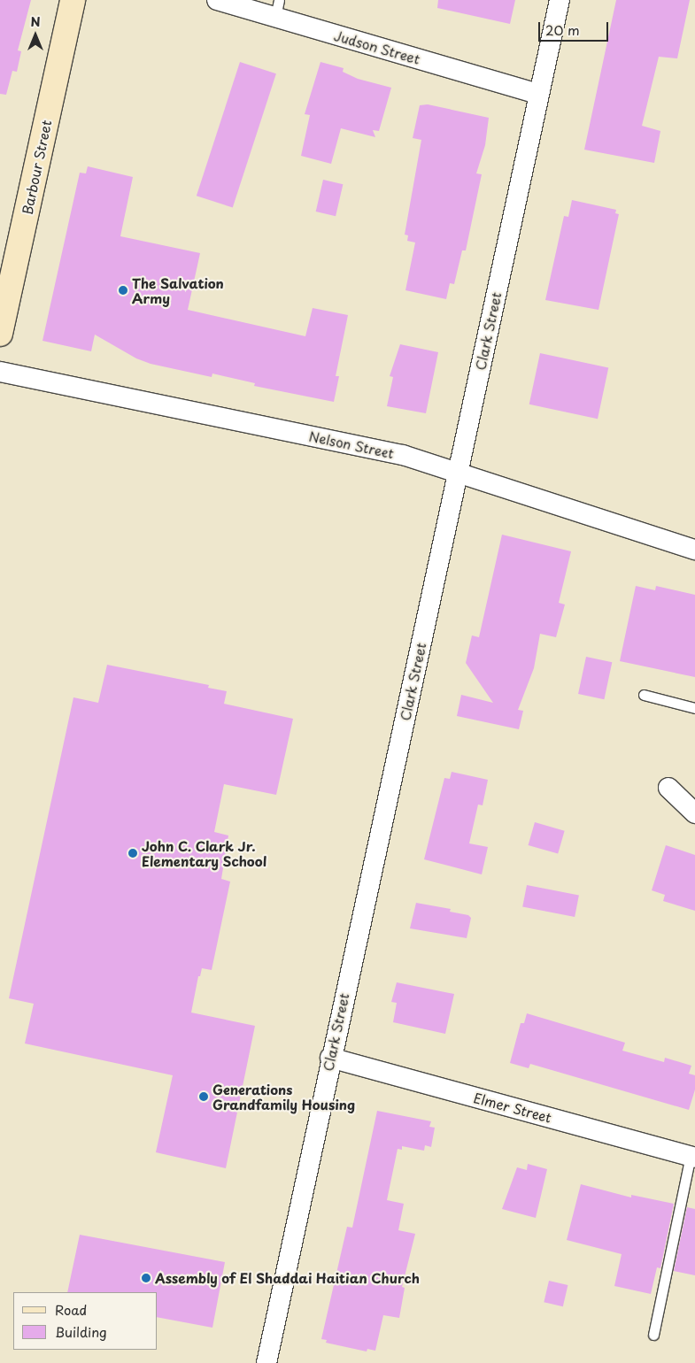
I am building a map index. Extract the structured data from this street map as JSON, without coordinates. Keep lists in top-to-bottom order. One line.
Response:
{"streets":{"street":["Judson Street","Barbour Street","Clark Street","Nelson Street","Elmer Street"]},"crossings":[["Judson Street","Clark Street"],["Clark Street","Nelson Street"],["Clark Street","Elmer Street"]],"places":["The Salvation Army","John C. Clark Jr. Elementary School","Generations Grandfamily Housing","Assembly of El Shaddai Haitian Church"],"legend":["Road","Building"],"scale_bar":"20 m","north":"top"}
